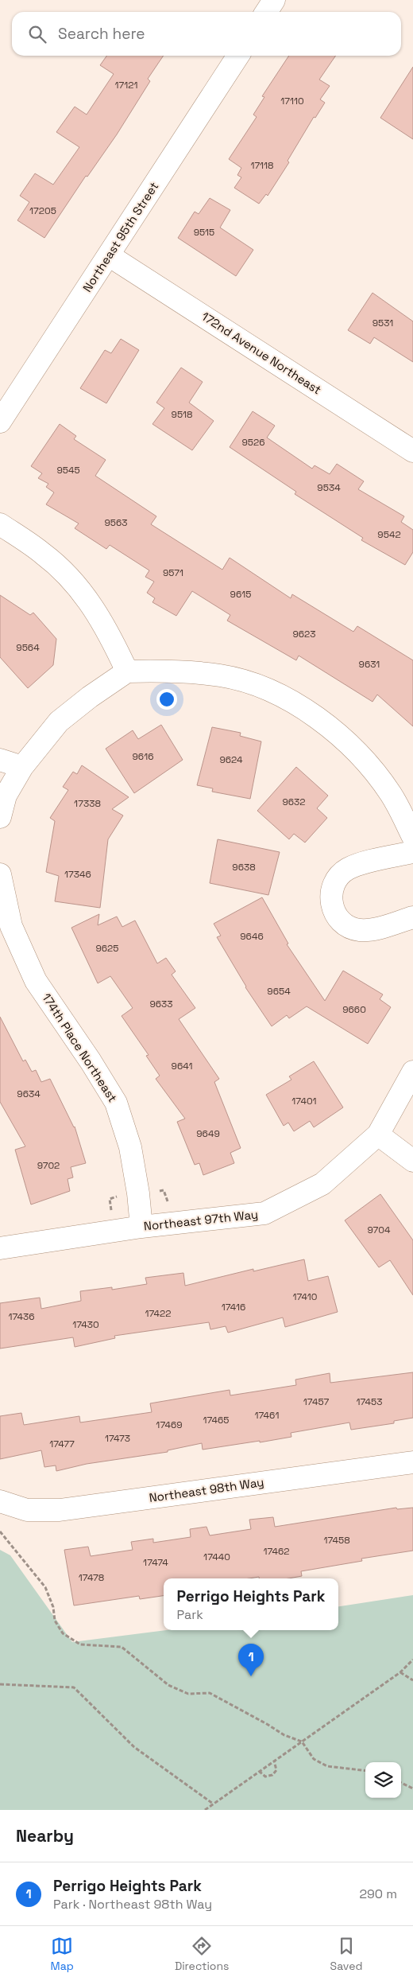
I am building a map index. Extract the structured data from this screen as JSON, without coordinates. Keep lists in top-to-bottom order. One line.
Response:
{"streets":{"street":["Northeast 95th Street","172nd Avenue Northeast","174th Place Northeast","Northeast 97th Way","Northeast 98th Way"]},"crossings":[["Northeast 95th Street","172nd Avenue Northeast"],["174th Place Northeast","Northeast 97th Way"]],"house_numbers":["17121","17110","17118","17205","9515","9531","9518","9526","9545","9534","9563","9542","9571","9615","9623","9564","9631","9616","9624","9632","17338","9638","17346","9646","9625","9654","9633","9660","9641","9634","17401","9649","9702","9704","17410","17416","17422","17436","17430","17457","17453","17461","17465","17469","17473","17477","17458","17462","17440","17474","17478"],"page":{"search":"Search here","popup":["Perrigo Heights Park","Park"],"pins":"1","heading":"Nearby","list":[{"mark":"1","name":"Perrigo Heights Park","note":"Park · Northeast 98th Way","value":"290 m"}],"nav":["Map","Directions","Saved"]}}
